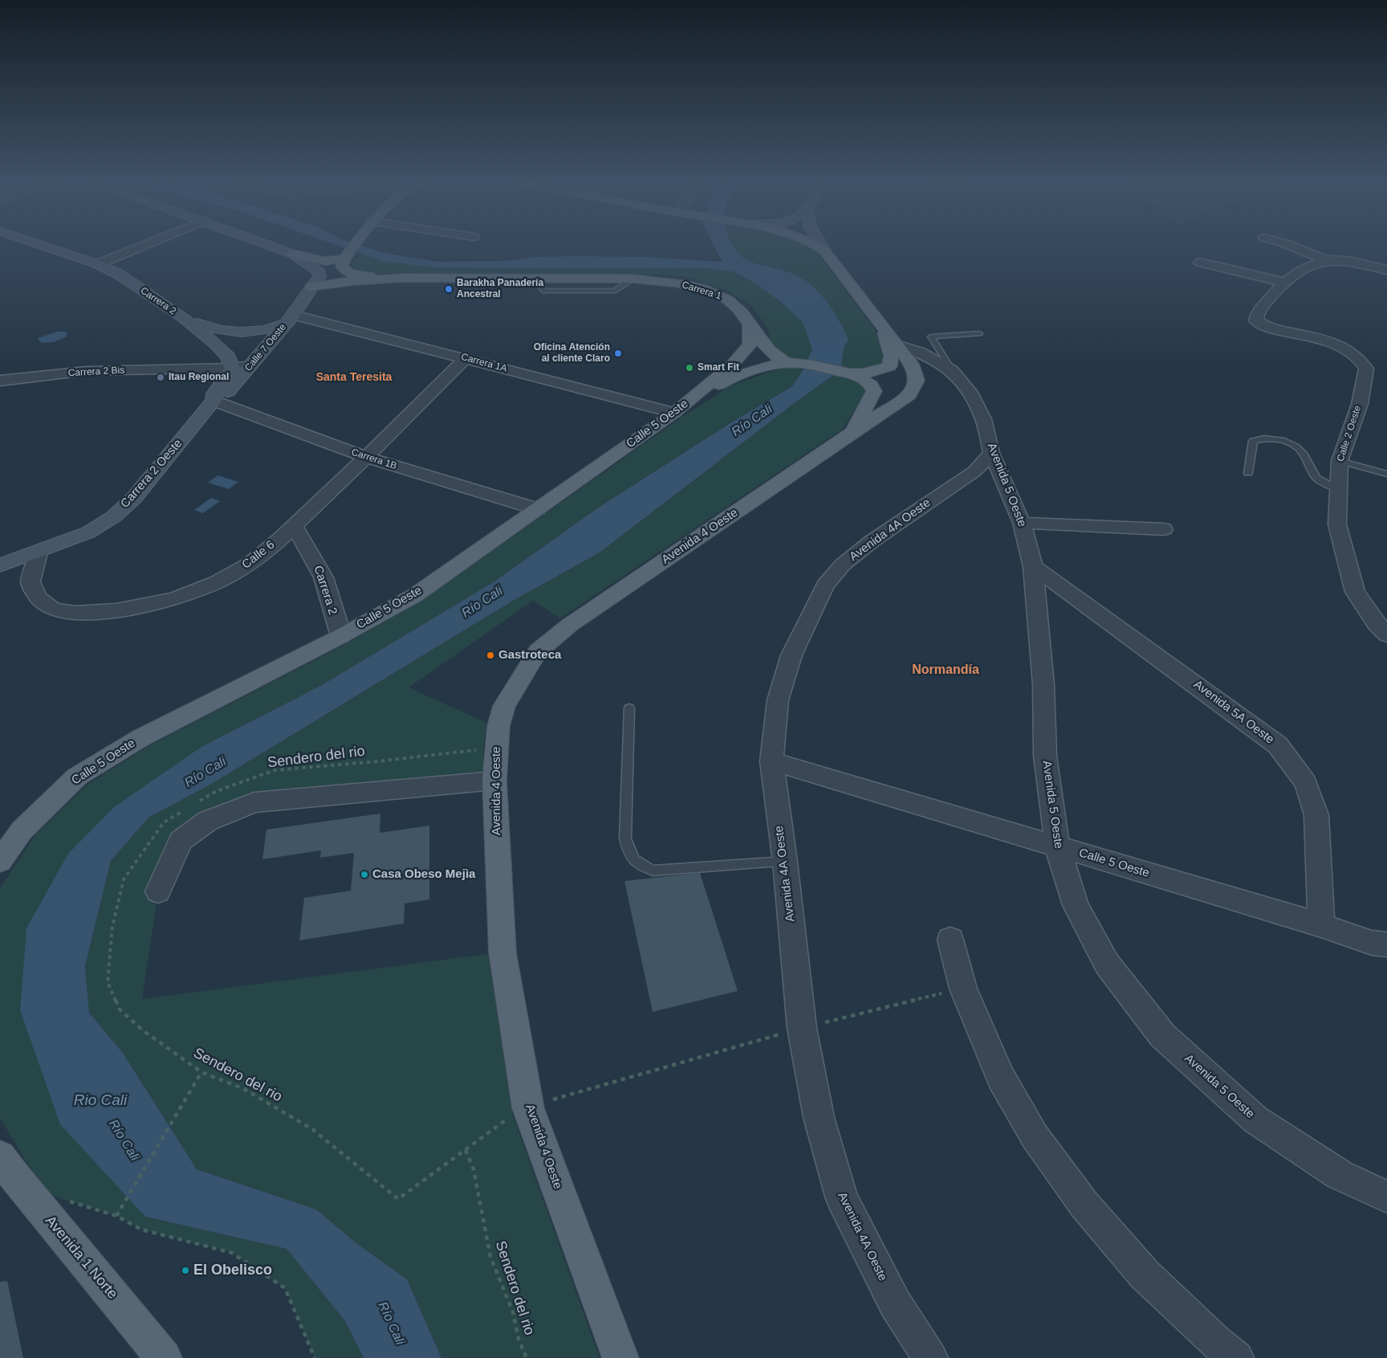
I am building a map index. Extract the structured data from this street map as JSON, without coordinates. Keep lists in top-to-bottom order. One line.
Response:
{"streets":{"main road":["Carrera 1","Calle 5 Oeste","Avenida 4 Oeste","Avenida 1 Norte"],"street":["Carrera 2","Calle 7 Oeste","Carrera 1A","Carrera 2 Bis","Calle 2 Oeste","Carrera 1B","Carrera 2 Oeste","Avenida 5 Oeste","Avenida 4A Oeste","Calle 6","Avenida 5A Oeste"],"path":["Sendero del rio"]},"crossings":[["Carrera 1","Calle 5 Oeste"],["Carrera 2","Calle 7 Oeste"],["Carrera 2","Carrera 1A"],["Carrera 2","Carrera 2 Bis"],["Carrera 2","Calle 5 Oeste"],["Carrera 2","Carrera 2 Oeste"],["Carrera 2","Calle 6"],["Calle 7 Oeste","Carrera 1A"],["Calle 7 Oeste","Carrera 2 Bis"],["Calle 7 Oeste","Carrera 1B"],["Calle 7 Oeste","Carrera 2 Oeste"],["Carrera 1A","Calle 5 Oeste"],["Carrera 1A","Calle 6"],["Carrera 2 Bis","Carrera 2 Oeste"],["Calle 5 Oeste","Carrera 1B"],["Calle 5 Oeste","Avenida 5 Oeste"],["Calle 5 Oeste","Avenida 4A Oeste"],["Calle 5 Oeste","Avenida 5A Oeste"],["Carrera 1B","Carrera 2 Oeste"],["Carrera 1B","Calle 6"],["Carrera 2 Oeste","Calle 6"],["Avenida 5 Oeste","Avenida 4A Oeste"],["Avenida 5 Oeste","Avenida 4 Oeste"],["Avenida 5 Oeste","Avenida 5A Oeste"]],"districts":["Santa Teresita","Normandía"],"water":["Río Cali","Rio Cali"],"places":["Barakha Panadería Ancestral","Oficina Atención al cliente Claro","Smart Fit","Itau Regional","Gastroteca","Casa Obeso Mejìa","El Obelisco"]}
